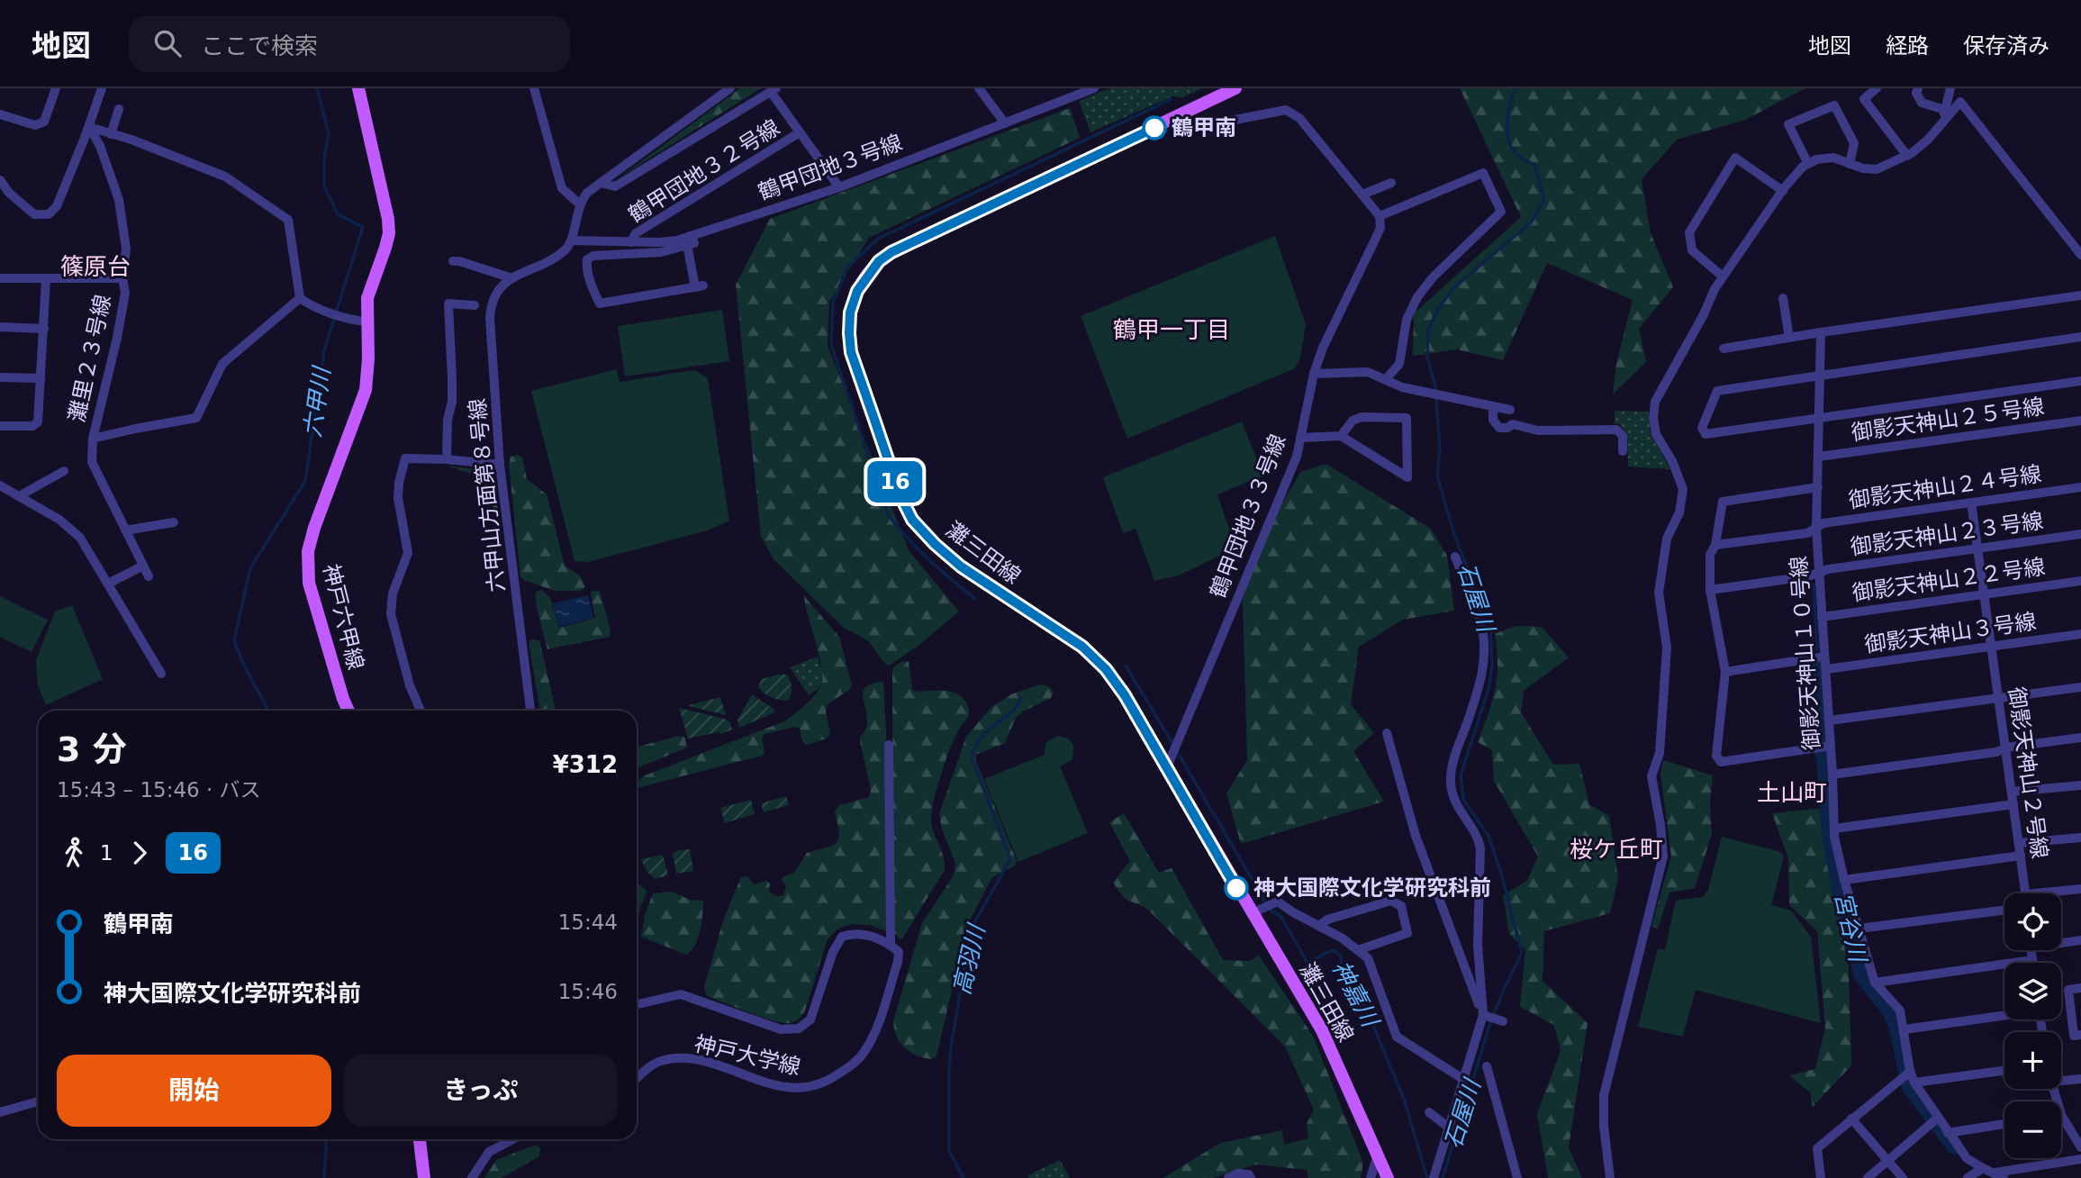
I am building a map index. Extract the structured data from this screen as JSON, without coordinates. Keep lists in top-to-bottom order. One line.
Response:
{"streets":{"main road":["灘三田線","神戸六甲線"],"street":["鶴甲団地３号線","鶴甲団地３２号線","灘里２３号線","御影天神山２５号線","御影天神山２４号線","六甲山方面第８号線","鶴甲団地３３号線","御影天神山２３号線","御影天神山２２号線","御影天神山３号線","御影天神山１０号線","御影天神山２号線","神戸大学線"]},"crossings":[["鶴甲団地３号線","鶴甲団地３２号線"],["御影天神山２５号線","御影天神山１０号線"],["御影天神山２４号線","御影天神山１０号線"],["御影天神山２４号線","御影天神山２号線"],["鶴甲団地３３号線","灘三田線"],["御影天神山２３号線","御影天神山１０号線"],["御影天神山２３号線","御影天神山２号線"],["御影天神山２２号線","御影天神山１０号線"],["御影天神山２２号線","御影天神山２号線"],["御影天神山３号線","御影天神山１０号線"],["御影天神山３号線","御影天神山２号線"]],"districts":["篠原台","鶴甲一丁目","土山町","桜ケ丘町"],"water":["六甲川","石屋川","宮谷川","高羽川","神嘉川"],"places":["鶴甲南","神大国際文化学研究科前"],"lines":["bus line 16"],"page":{"header":"地図","search":"ここで検索","nav":["地図","経路","保存済み"],"on_map":"16","heading":["3 分","15:43 – 15:46 · バス","¥312"],"legs":["1","16"],"list":[{"name":"鶴甲南","value":"15:44"},{"name":"神大国際文化学研究科前","value":"15:46"}],"map_buttons":["+","−"],"buttons":["開始","きっぷ"]}}
